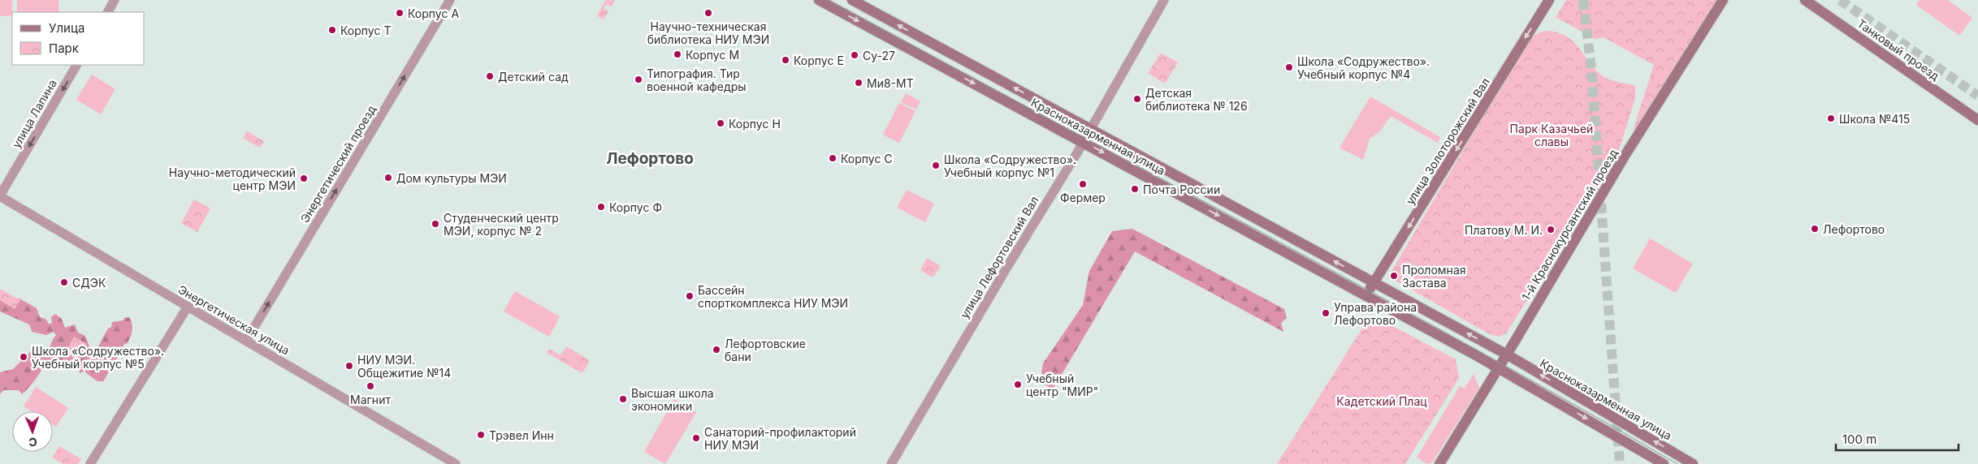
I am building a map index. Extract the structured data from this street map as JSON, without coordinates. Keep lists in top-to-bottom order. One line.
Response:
{"streets":{"main road":["Танковый проезд","Красноказарменная улица","улица Золоторожский Вал","1-й Краснокурсантский проезд"],"street":["улица Лапина","Энергетический проезд","улица Лефортовский Вал","Энергетическая улица"]},"crossings":[["улица Лапина","Энергетическая улица"],["Красноказарменная улица","улица Золоторожский Вал"],["Красноказарменная улица","1-й Краснокурсантский проезд"],["Красноказарменная улица","улица Лефортовский Вал"],["Энергетический проезд","Энергетическая улица"]],"one_way":["улица Лапина","улица Золоторожский Вал","Энергетический проезд"],"districts":["Лефортово"],"parks":["Парк Казачьей славы","Кадетский Плац"],"places":["Корпус А","Научно-техническая библиотека НИУ МЭИ","Корпус Т","Корпус М","Су-27","Корпус Е","Школа «Содружество». Учебный корпус №4","Детский сад","Типография. Тир военной кафедры","Ми8-МТ","Детская библиотека № 126","Школа №415","Корпус Н","Корпус С","Школа «Содружество». Учебный корпус №1","Дом культуры МЭИ","Научно-методический центр МЭИ","Фермер","Почта России","Корпус Ф","Студенческий центр МЭИ, корпус № 2","Лефортово","Платову М. И.","Проломная Застава","СДЭК","Бассейн спорткомплекса НИУ МЭИ","Управа района Лефортово","Лефортовские бани","Школа «Содружество». Учебный корпус №5","НИУ МЭИ. Общежитие №14","Учебный центр \"МИР\"","Магнит","Высшая школа экономики","Трэвел Инн","Санаторий-профилакторий НИУ МЭИ"],"legend":["Улица","Парк"],"scale_bar":"100 m","north":"bottom"}
